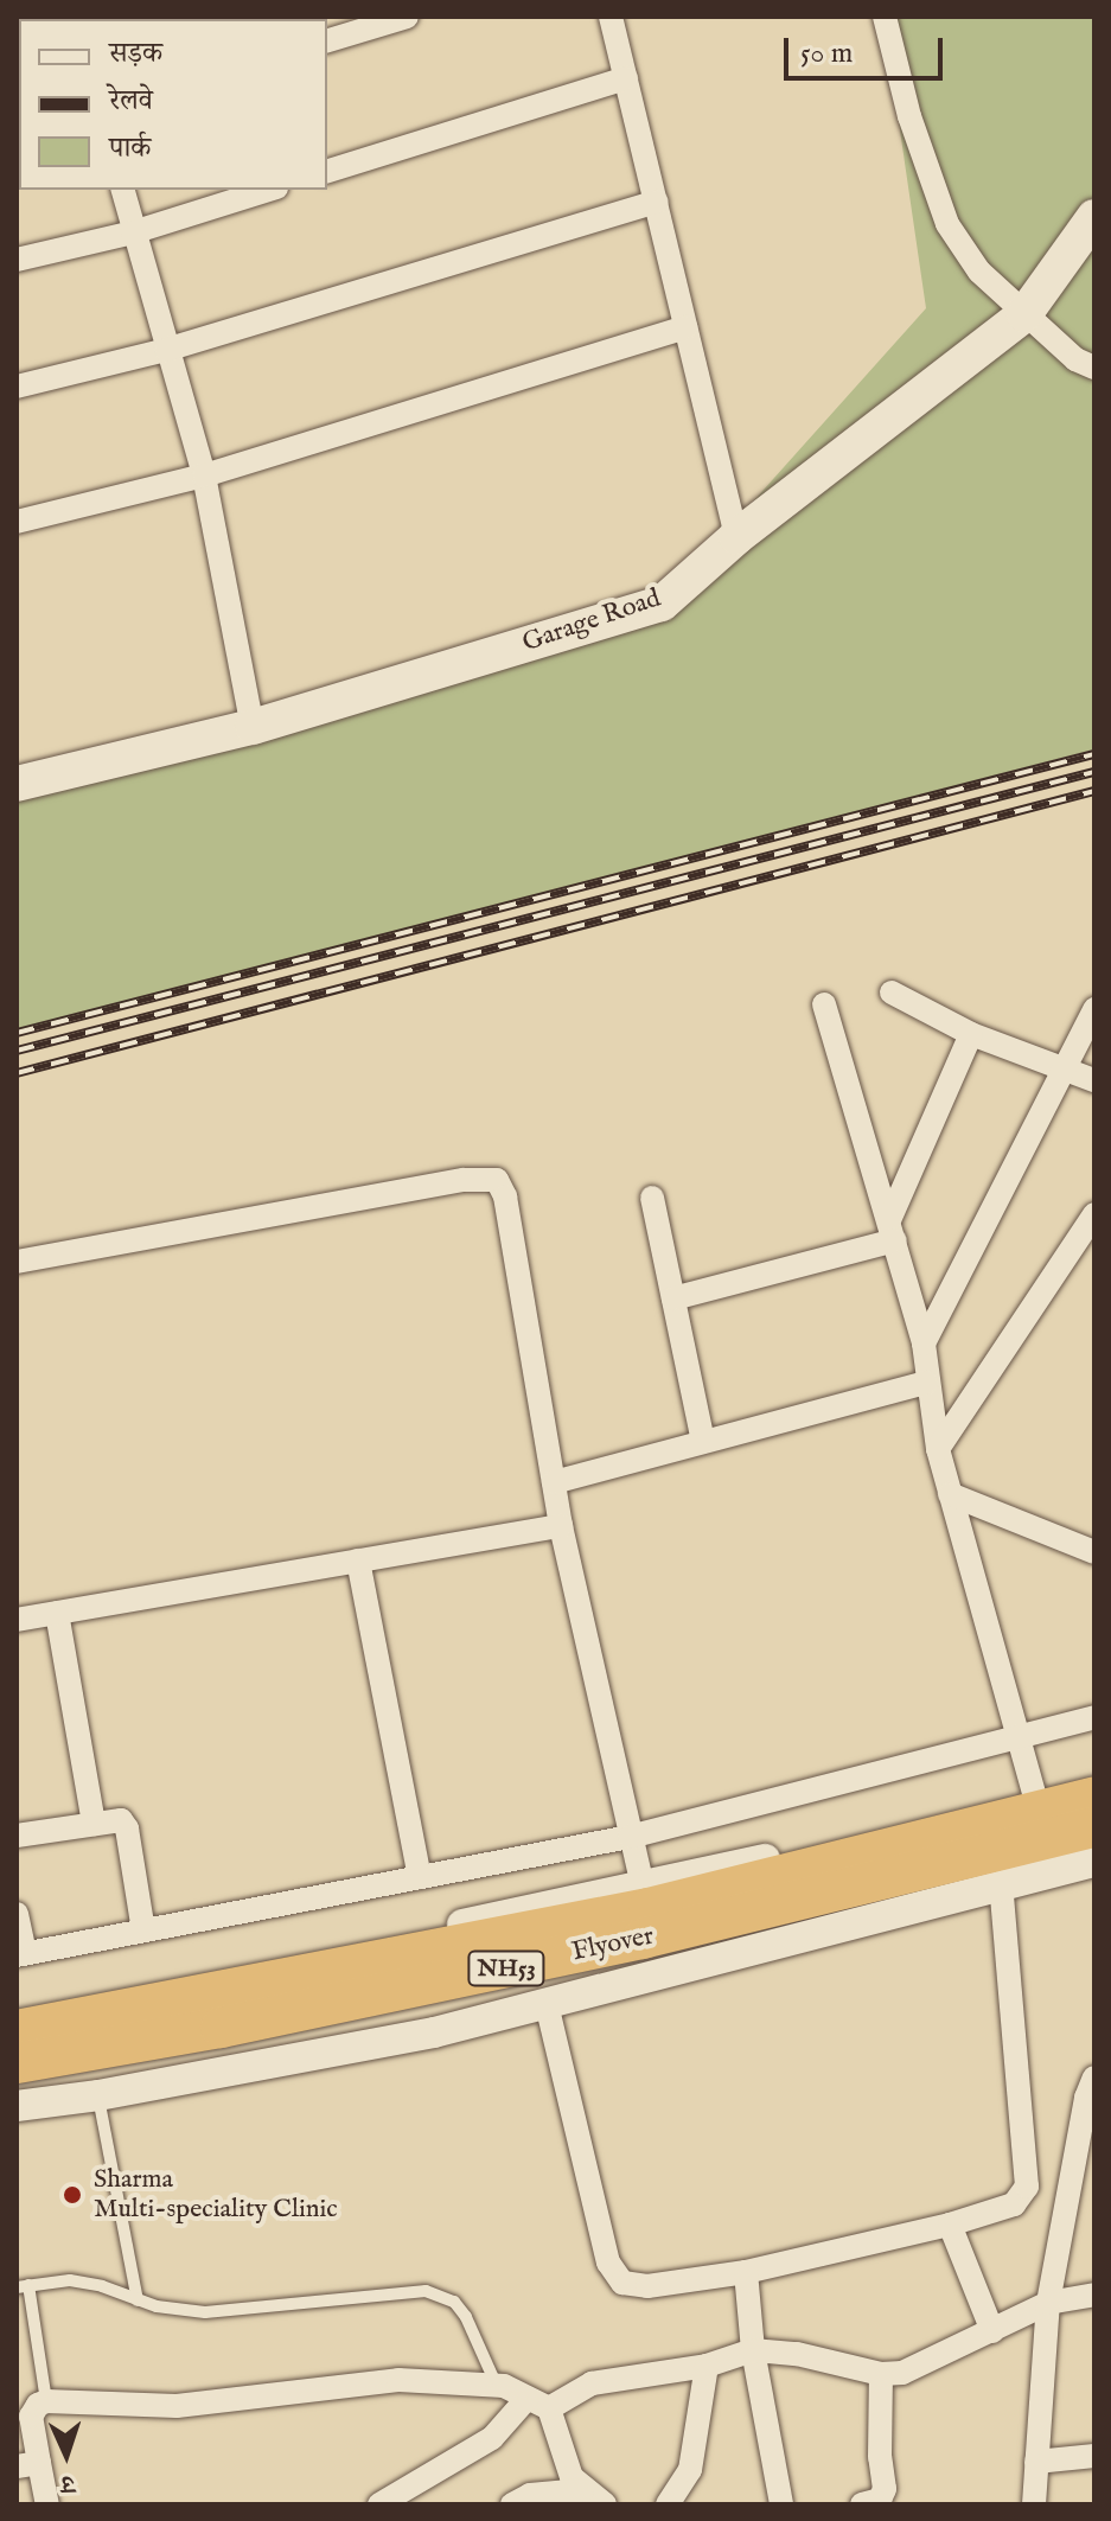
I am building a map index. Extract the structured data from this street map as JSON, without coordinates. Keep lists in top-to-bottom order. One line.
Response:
{"streets":{"highway":["Flyover","NH53"],"main road":["Garage Road"]},"places":["Sharma Multi-speciality Clinic"],"legend":["सड़क","रेलवे","पार्क"],"scale_bar":"50 m","north":"bottom"}
